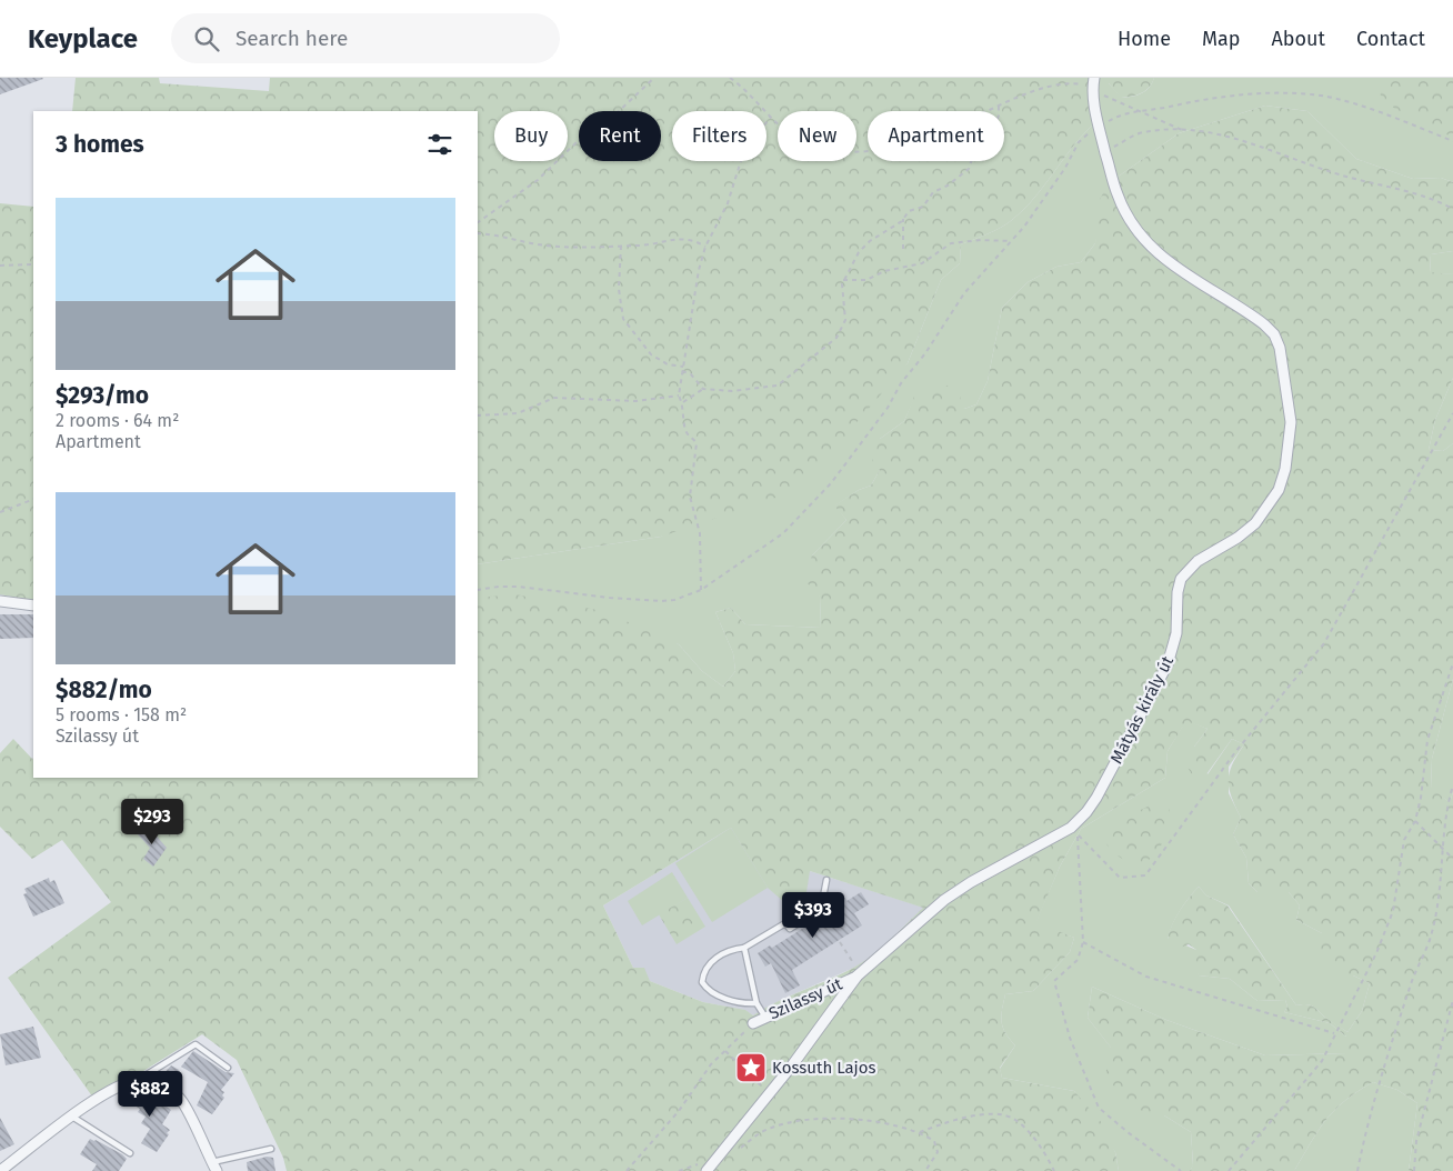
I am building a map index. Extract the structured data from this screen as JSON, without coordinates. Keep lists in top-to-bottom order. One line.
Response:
{"streets":{"street":["Mátyás király út","Szilassy út"]},"crossings":[["Mátyás király út","Szilassy út"]],"places":{"place":["Kossuth Lajos"]},"page":{"header":"Keyplace","search":"Search here","nav":["Home","Map","About","Contact"],"chip":["Buy","Rent","Filters","New","Apartment"],"heading":"3 homes","list":[{"name":"$293/mo","note":"2 rooms · 64 m² · Apartment"},{"name":"$882/mo","note":"5 rooms · 158 m² · Szilassy út"}],"price":["$293","$393","$882"]}}
